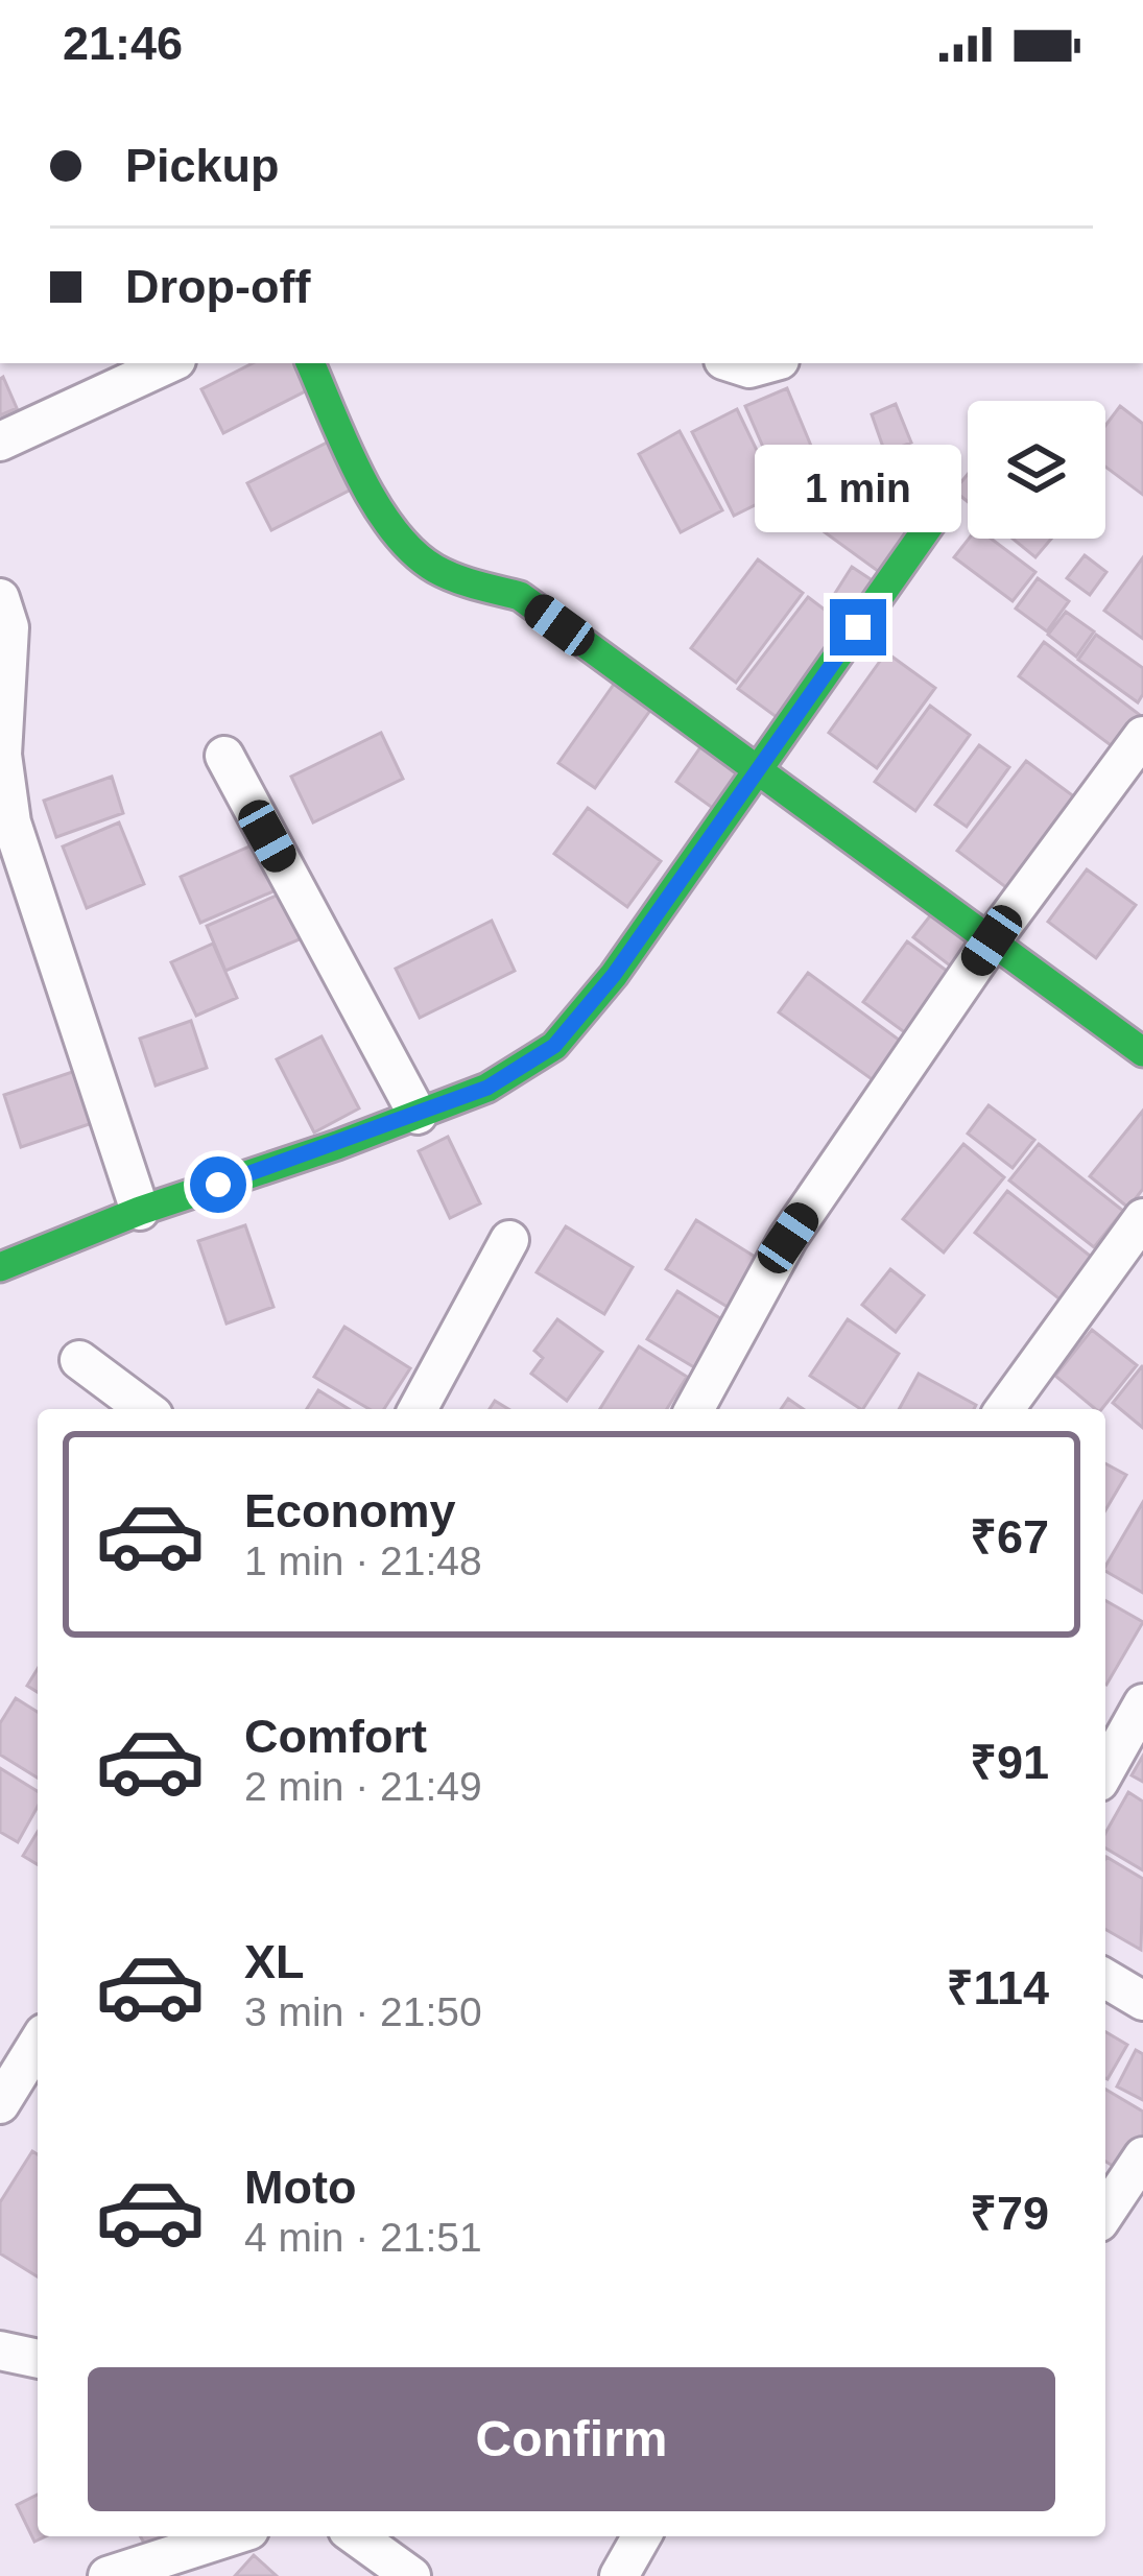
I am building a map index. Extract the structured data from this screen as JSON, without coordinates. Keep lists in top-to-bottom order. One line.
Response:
{"page":{"status":"21:46","banner":["Pickup","Drop-off"],"bubble":"1 min","list":[{"name":"Economy","note":"1 min · 21:48","value":"₹67"},{"name":"Comfort","note":"2 min · 21:49","value":"₹91"},{"name":"XL","note":"3 min · 21:50","value":"₹114"},{"name":"Moto","note":"4 min · 21:51","value":"₹79"}],"buttons":"Confirm"}}
